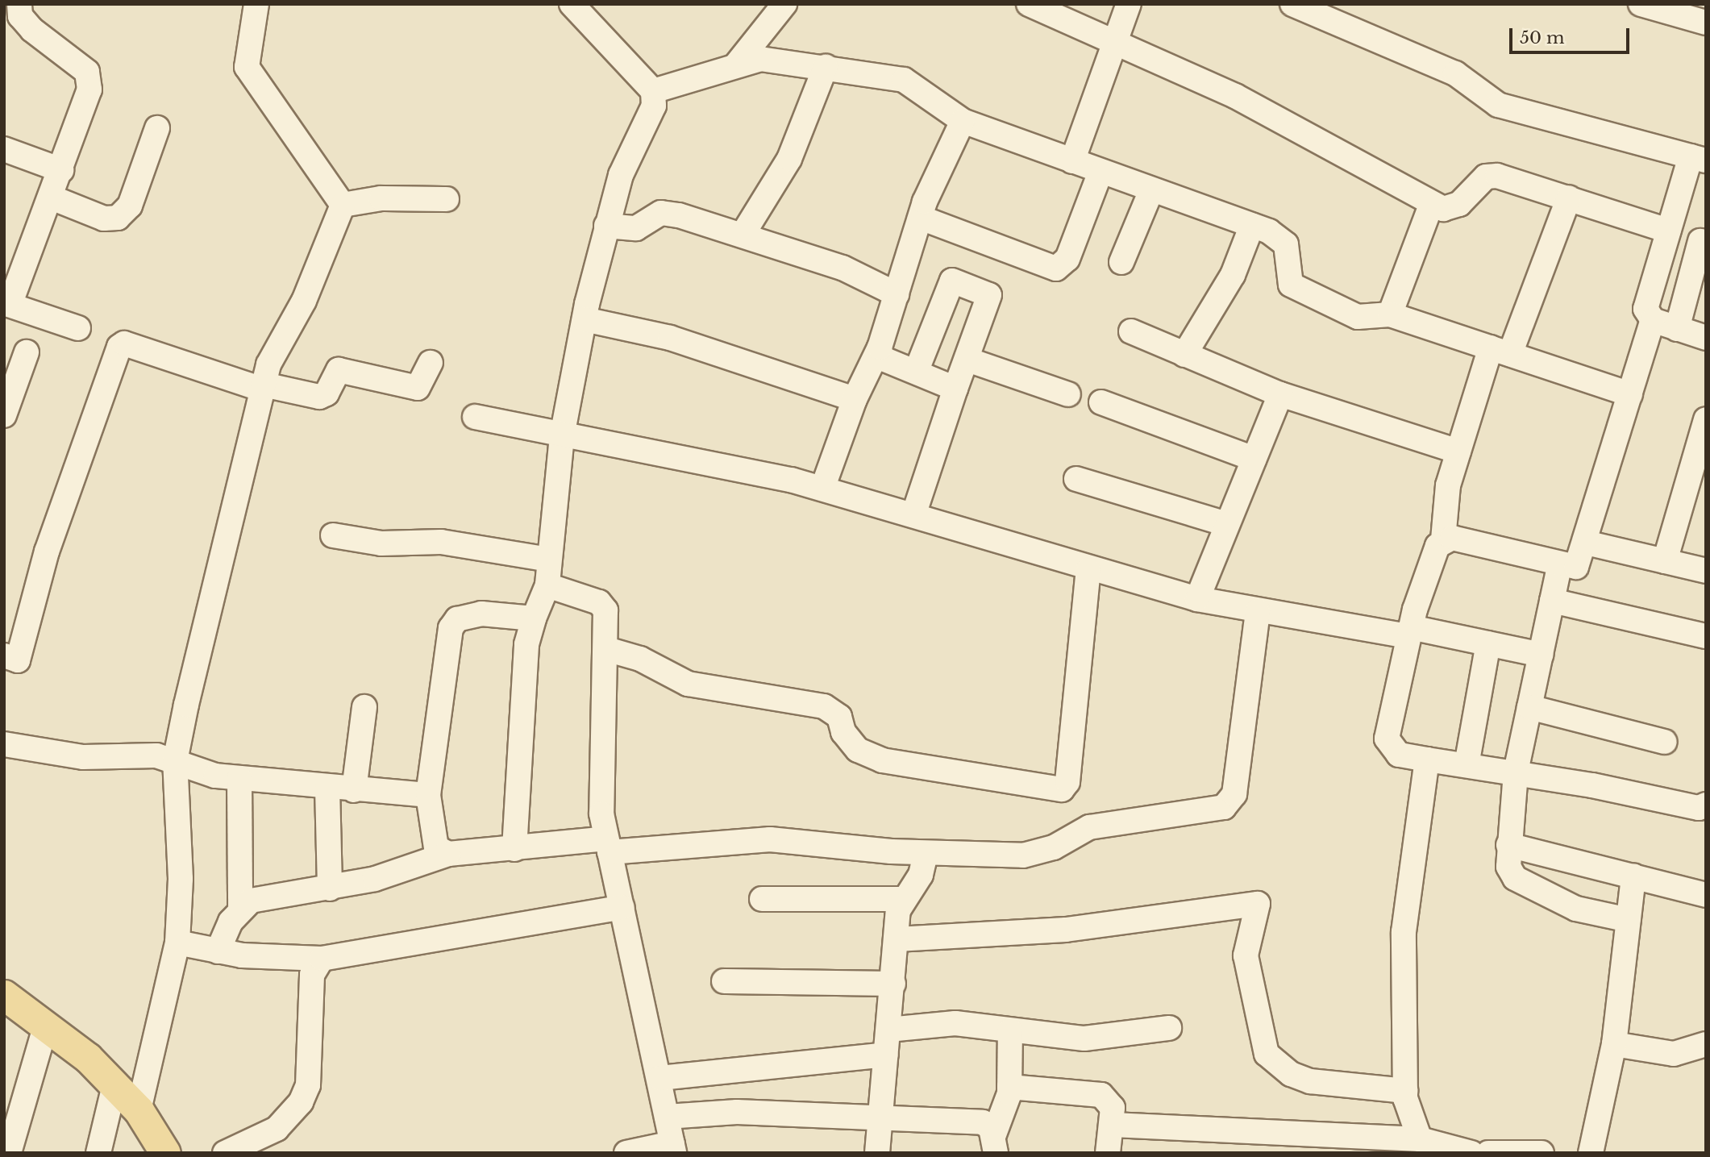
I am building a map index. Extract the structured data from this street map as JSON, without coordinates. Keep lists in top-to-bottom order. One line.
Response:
{"scale_bar":"50 m"}
